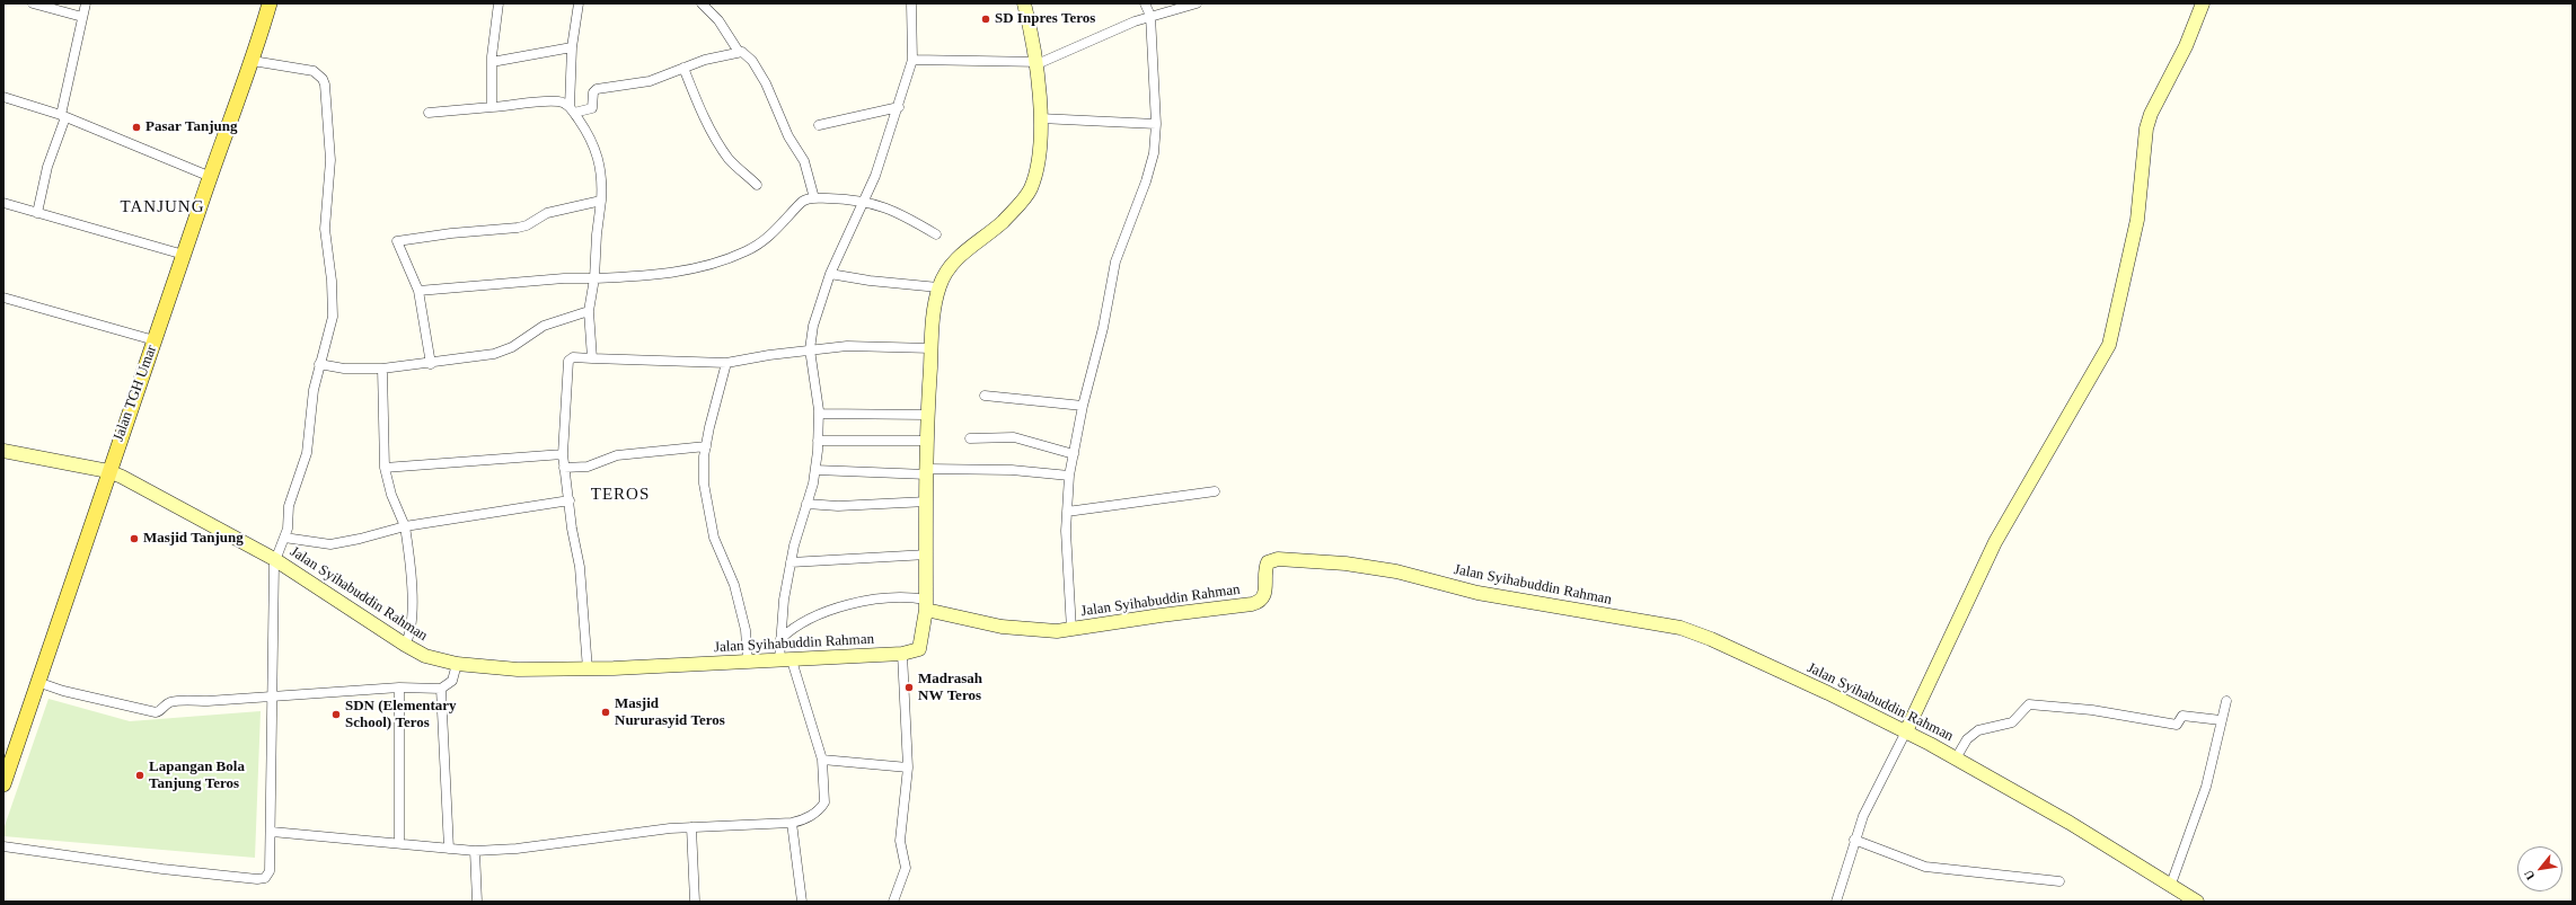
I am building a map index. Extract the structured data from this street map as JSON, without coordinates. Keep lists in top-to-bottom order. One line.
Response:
{"streets":{"main road":["Jalan TGH Umar"],"street":["Jalan Syihabuddin Rahman"]},"crossings":[["Jalan TGH Umar","Jalan Syihabuddin Rahman"]],"districts":["TANJUNG","TEROS"],"places":["SD Inpres Teros","Pasar Tanjung","Masjid Tanjung","Madrasah NW Teros","Masjid Nururasyid Teros","SDN (Elementary School) Teros","Lapangan Bola Tanjung Teros"],"north":"bottom left"}
